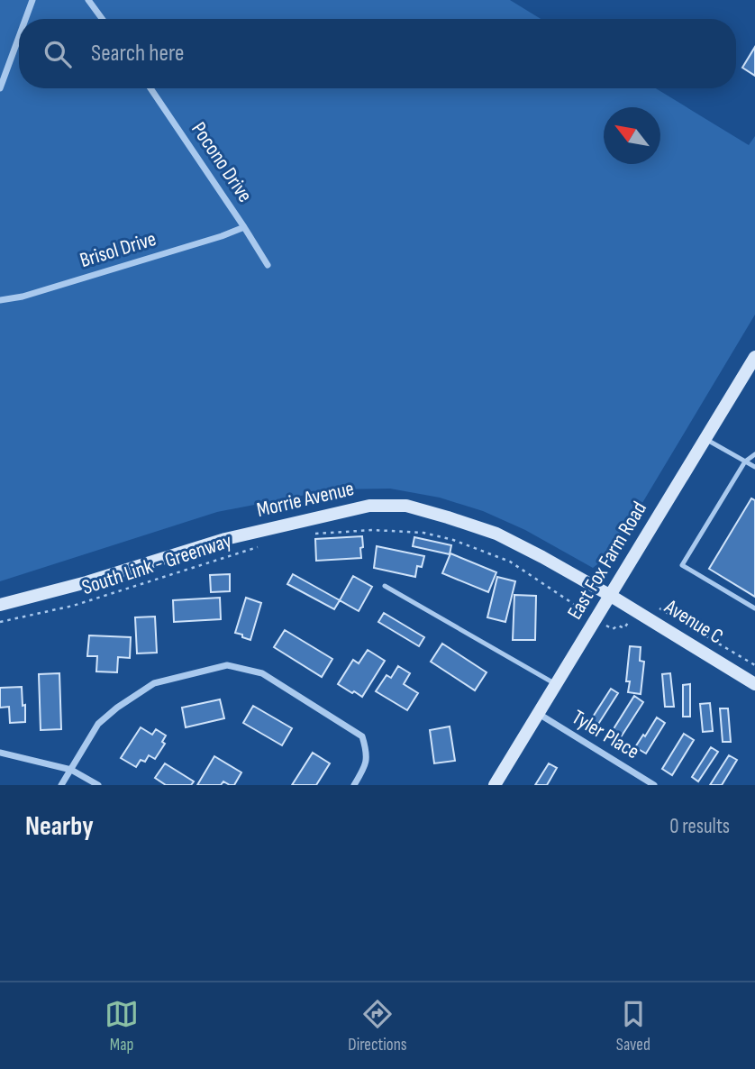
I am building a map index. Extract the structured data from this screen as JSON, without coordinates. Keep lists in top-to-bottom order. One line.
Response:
{"streets":{"main road":["Morrie Avenue","East Fox Farm Road","Avenue C"],"street":["Pocono Drive","Brisol Drive","Tyler Place"],"path":["South Link - Greenway"]},"crossings":[["Pocono Drive","Brisol Drive"],["Morrie Avenue","East Fox Farm Road"],["Morrie Avenue","Avenue C"],["East Fox Farm Road","Avenue C"],["East Fox Farm Road","Tyler Place"]],"north":"top left","page":{"search":"Search here","heading":["Nearby","0 results"],"nav":["Map","Directions","Saved"]}}
